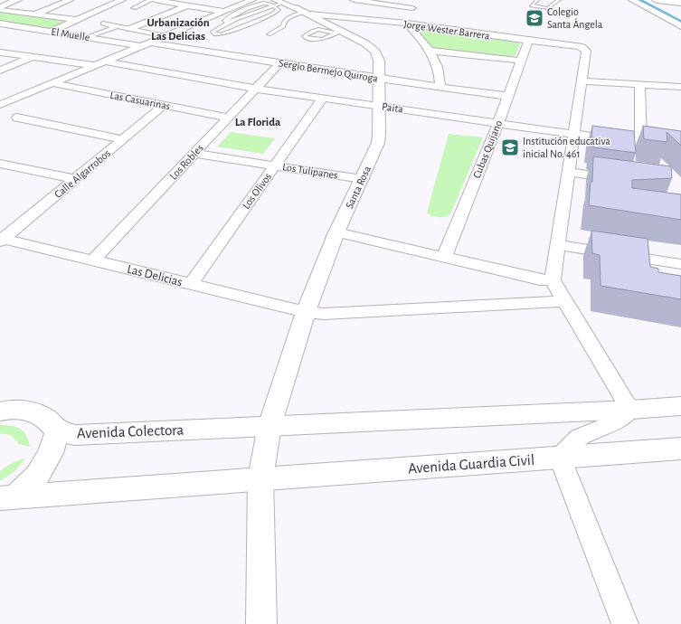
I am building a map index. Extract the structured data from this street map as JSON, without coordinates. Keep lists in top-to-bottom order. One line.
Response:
{"streets":{"street":["Jorge Wester Barrera","El Muelle","Sergio Bermejo Quiroga","Las Casuarinas","Paita","Cubas Quijano","Los Robles","Los Tulipanes","Calle Algarrobos","Santa Rosa","Los Olivos","Las Delicias","Avenida Colectora","Avenida Guardia Civil"]},"crossings":[["Jorge Wester Barrera","Cubas Quijano"],["Jorge Wester Barrera","Santa Rosa"],["El Muelle","Sergio Bermejo Quiroga"],["Sergio Bermejo Quiroga","Cubas Quijano"],["Sergio Bermejo Quiroga","Los Robles"],["Sergio Bermejo Quiroga","Santa Rosa"],["Las Casuarinas","Los Robles"],["Las Casuarinas","Calle Algarrobos"],["Paita","Cubas Quijano"],["Paita","Los Robles"],["Paita","Santa Rosa"],["Paita","Los Olivos"],["Los Robles","Los Tulipanes"],["Los Robles","Las Delicias"],["Los Tulipanes","Santa Rosa"],["Los Tulipanes","Los Olivos"],["Calle Algarrobos","Las Delicias"],["Santa Rosa","Las Delicias"],["Santa Rosa","Avenida Colectora"],["Santa Rosa","Avenida Guardia Civil"],["Los Olivos","Las Delicias"]],"districts":["Urbanización Las Delicias","La Florida"],"places":{"school or university":["Colegio Santa Ángela","Institución educativa inicial No. 461"]}}
